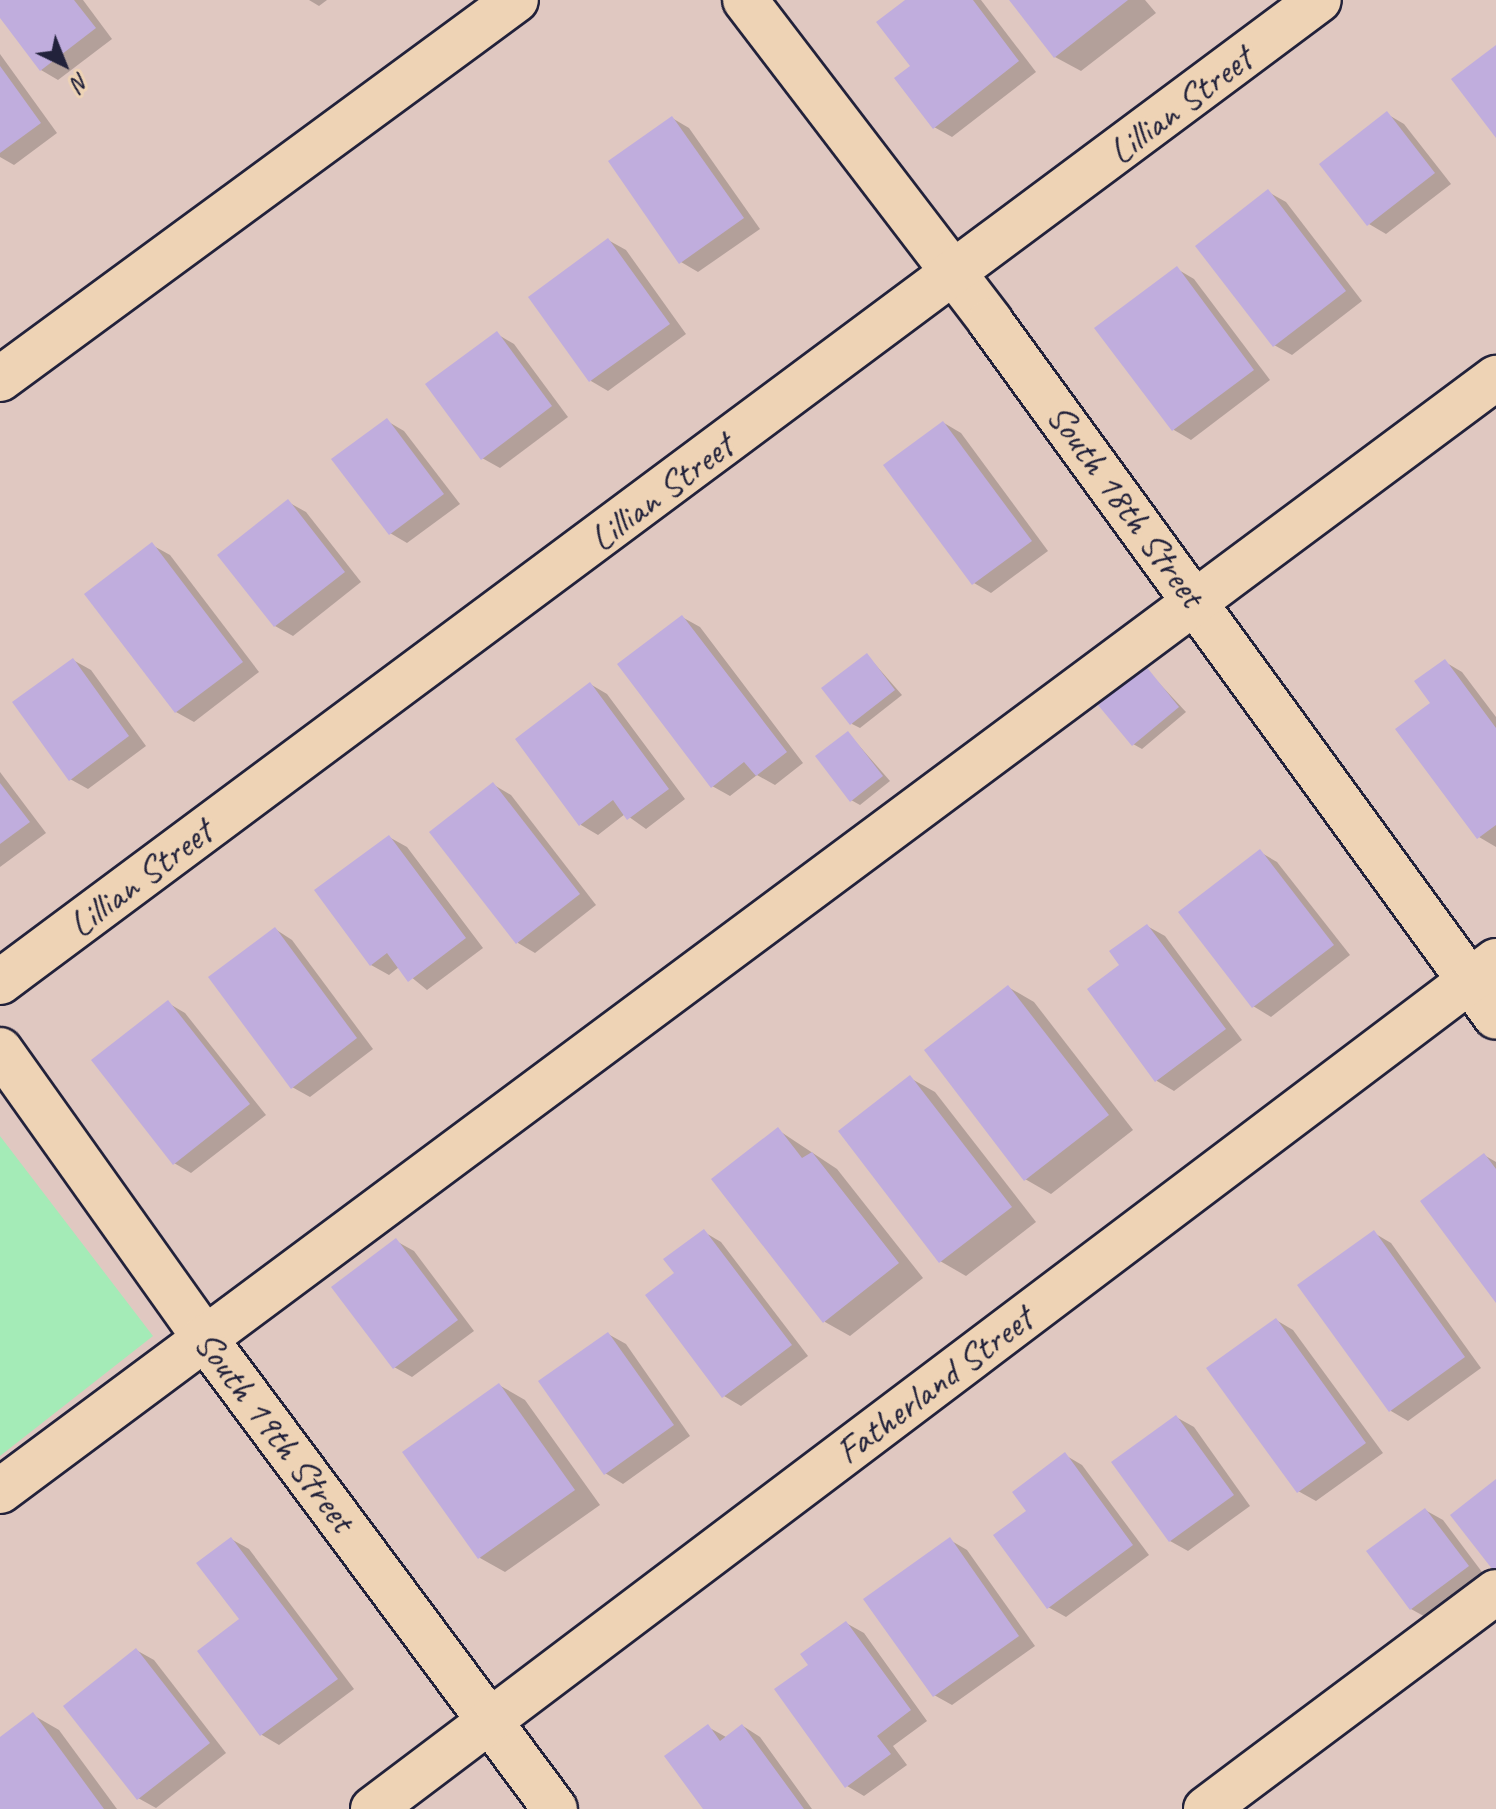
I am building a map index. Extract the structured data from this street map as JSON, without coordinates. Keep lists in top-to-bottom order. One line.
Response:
{"streets":{"street":["Lillian Street","South 18th Street","Fatherland Street","South 19th Street"]},"crossings":[["Lillian Street","South 18th Street"],["South 18th Street","Fatherland Street"],["Fatherland Street","South 19th Street"]],"north":"bottom right"}
